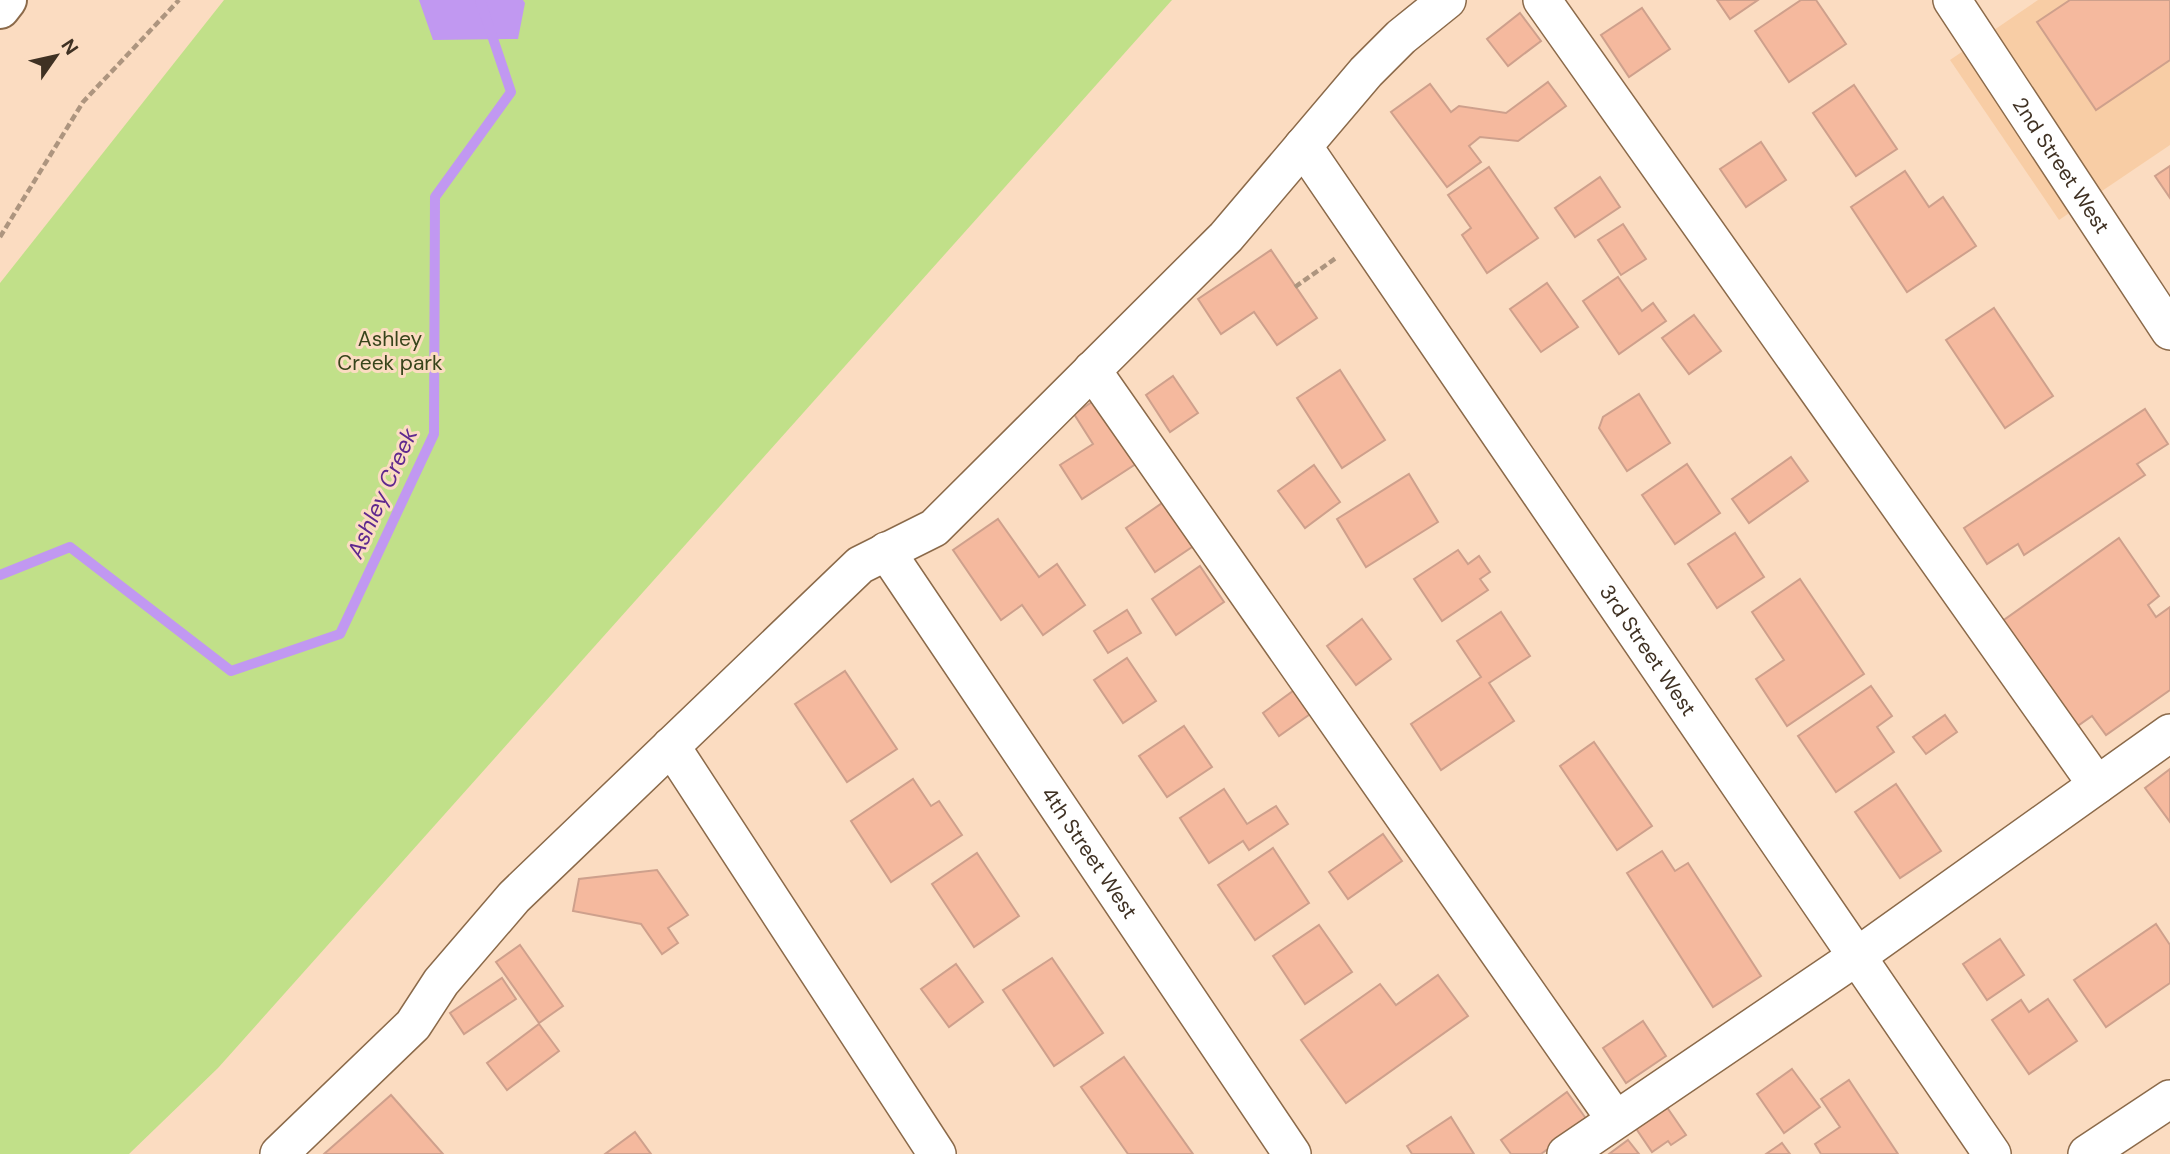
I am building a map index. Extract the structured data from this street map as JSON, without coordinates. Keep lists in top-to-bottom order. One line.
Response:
{"streets":{"street":["2nd Street West","3rd Street West","4th Street West"]},"water":["Ashley Creek"],"parks":["Ashley Creek park"],"north":"top right"}
